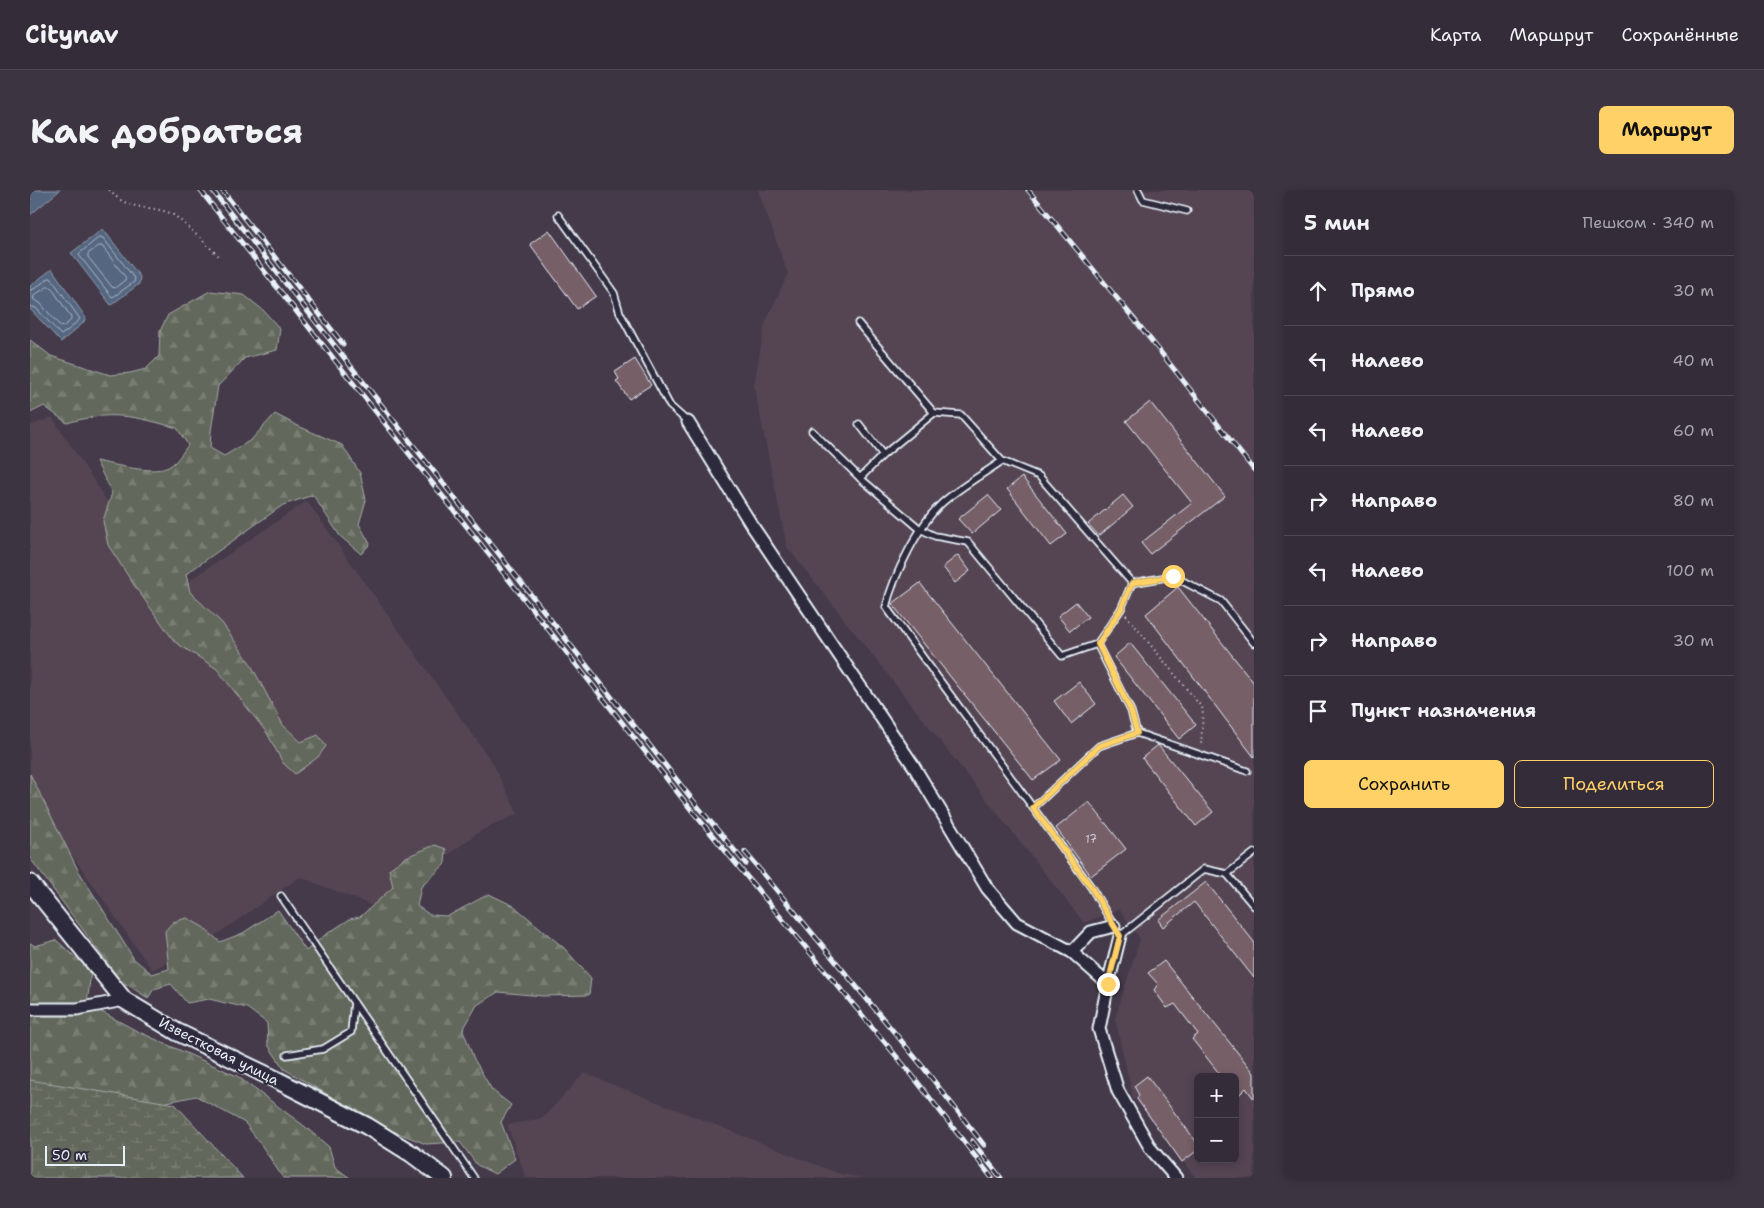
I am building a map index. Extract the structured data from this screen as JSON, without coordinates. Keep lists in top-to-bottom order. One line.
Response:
{"streets":{"main road":["Известковая улица"]},"house_numbers":["17"],"scale_bar":"50 m","page":{"header":"Citynav","nav":["Карта","Маршрут","Сохранённые"],"buttons":["Маршрут",["Сохранить","Поделиться"]],"title":"Как добраться","heading":["5 мин","Пешком · 340 m"],"list":[["Прямо","30 m"],["Налево","40 m"],["Налево","60 m"],["Направо","80 m"],["Налево","100 m"],["Направо","30 m"],"Пункт назначения"],"map_buttons":["+","−"],"scale":"50 m"}}
